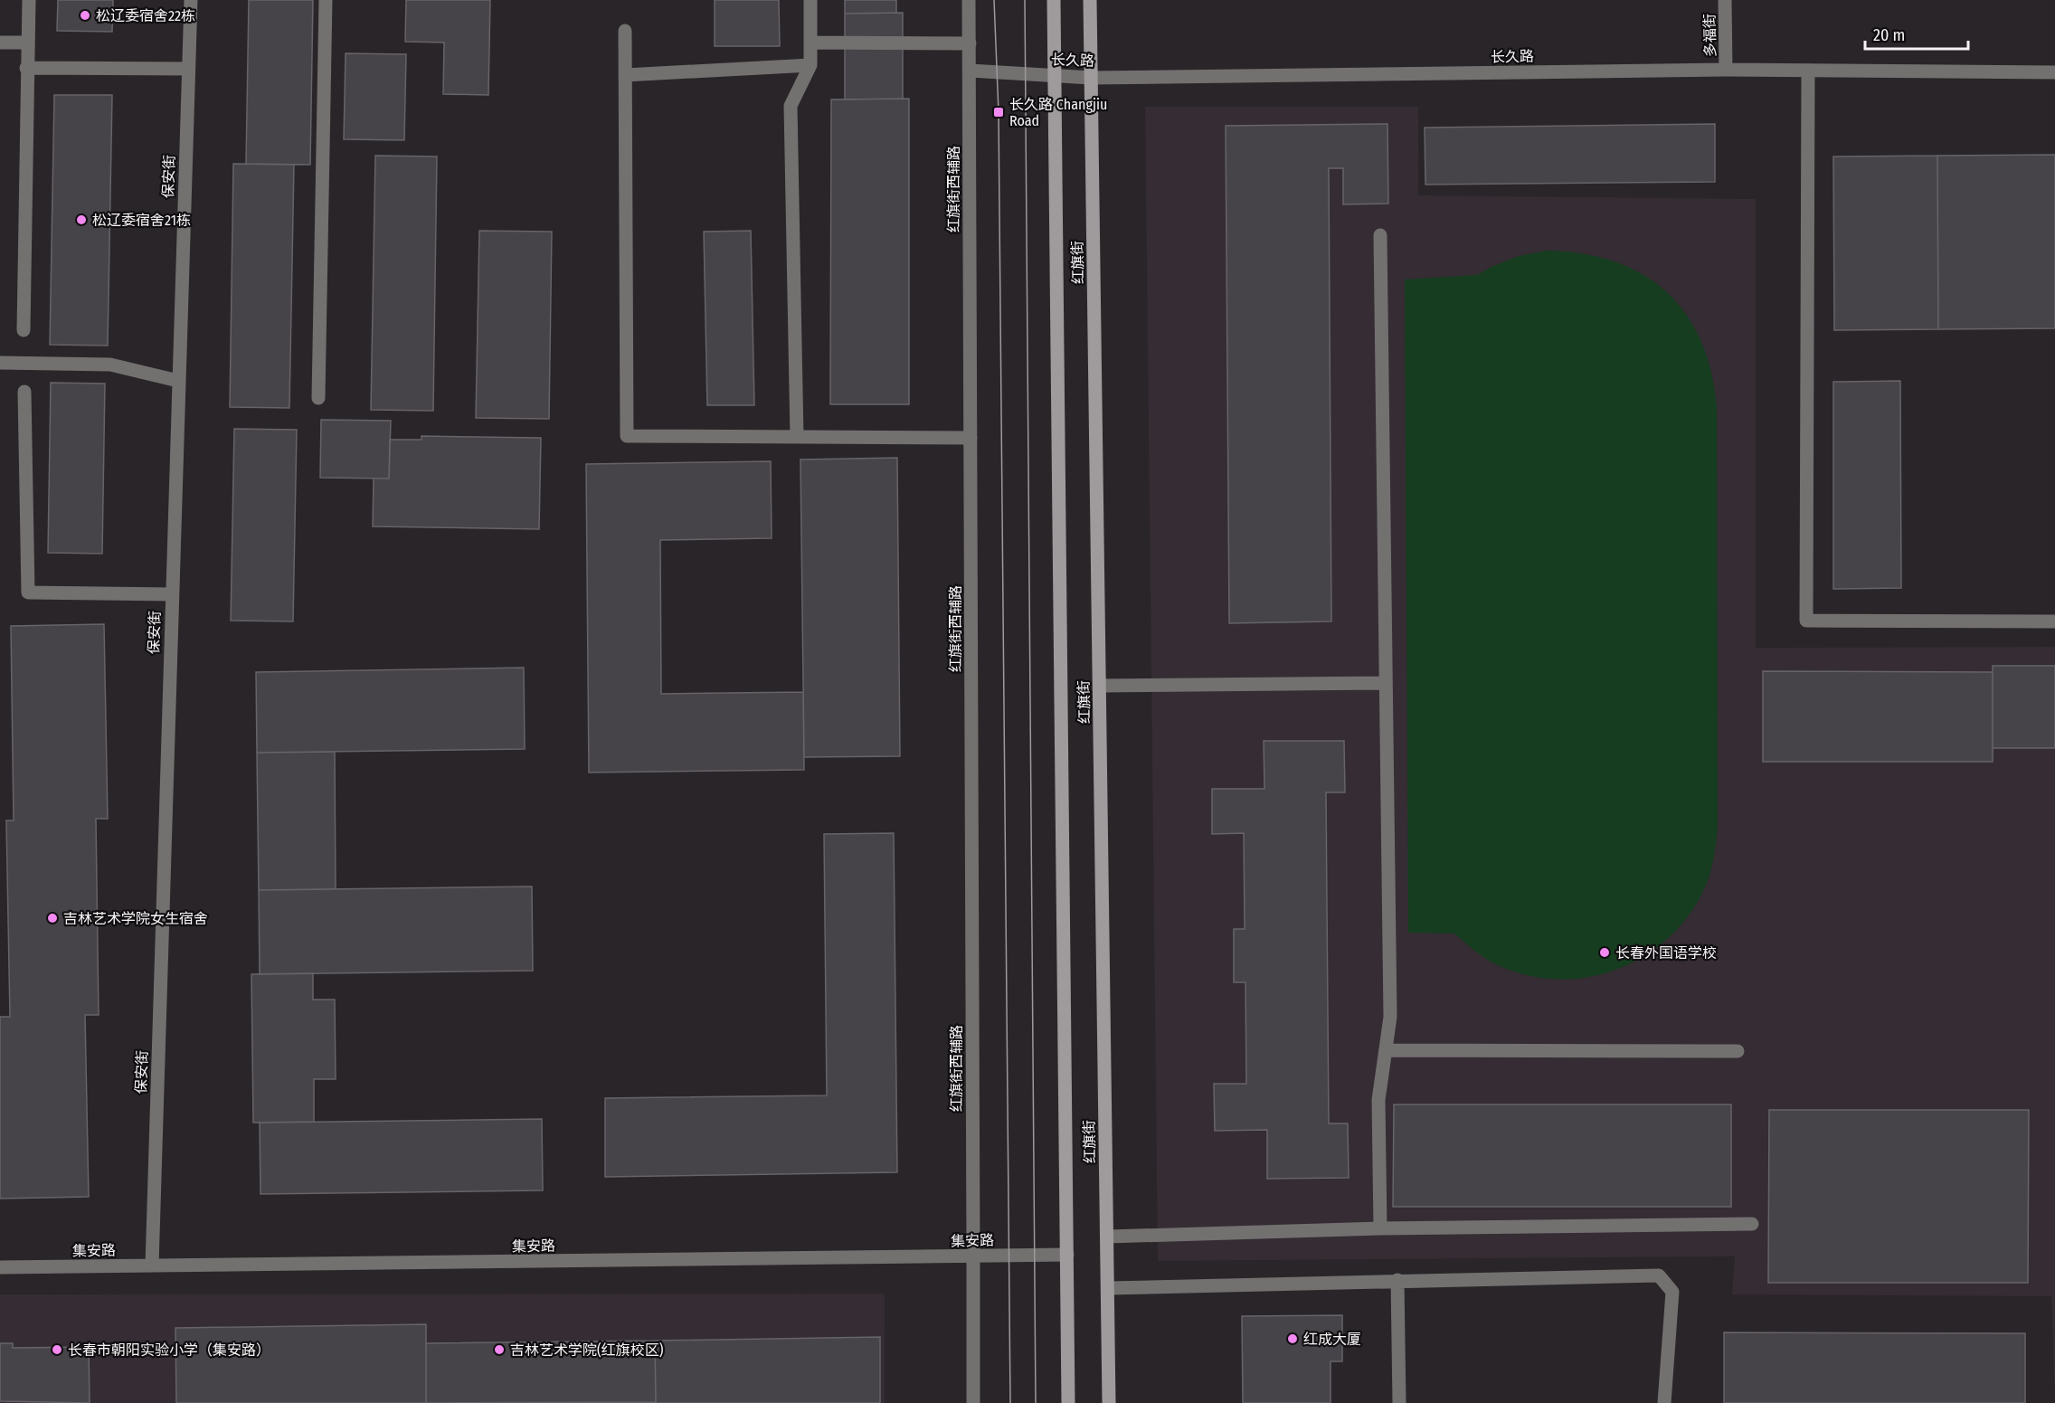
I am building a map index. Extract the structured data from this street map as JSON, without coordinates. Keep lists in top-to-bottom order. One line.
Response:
{"streets":{"main road":["红旗街"],"street":["多福街","长久路","保安街","红旗街西辅路","集安路"]},"crossings":[["多福街","长久路"],["长久路","红旗街西辅路"],["长久路","红旗街"],["保安街","集安路"],["红旗街西辅路","集安路"],["红旗街","集安路"]],"places":{"other":["松辽委宿舍22栋","松辽委宿舍21栋","吉林艺术学院女生宿舍","长春外国语学校","红成大厦","长春市朝阳实验小学（集安路）","吉林艺术学院(红旗校区)"],"transit":["长久路 Changjiu Road"]},"scale_bar":"20 m"}
